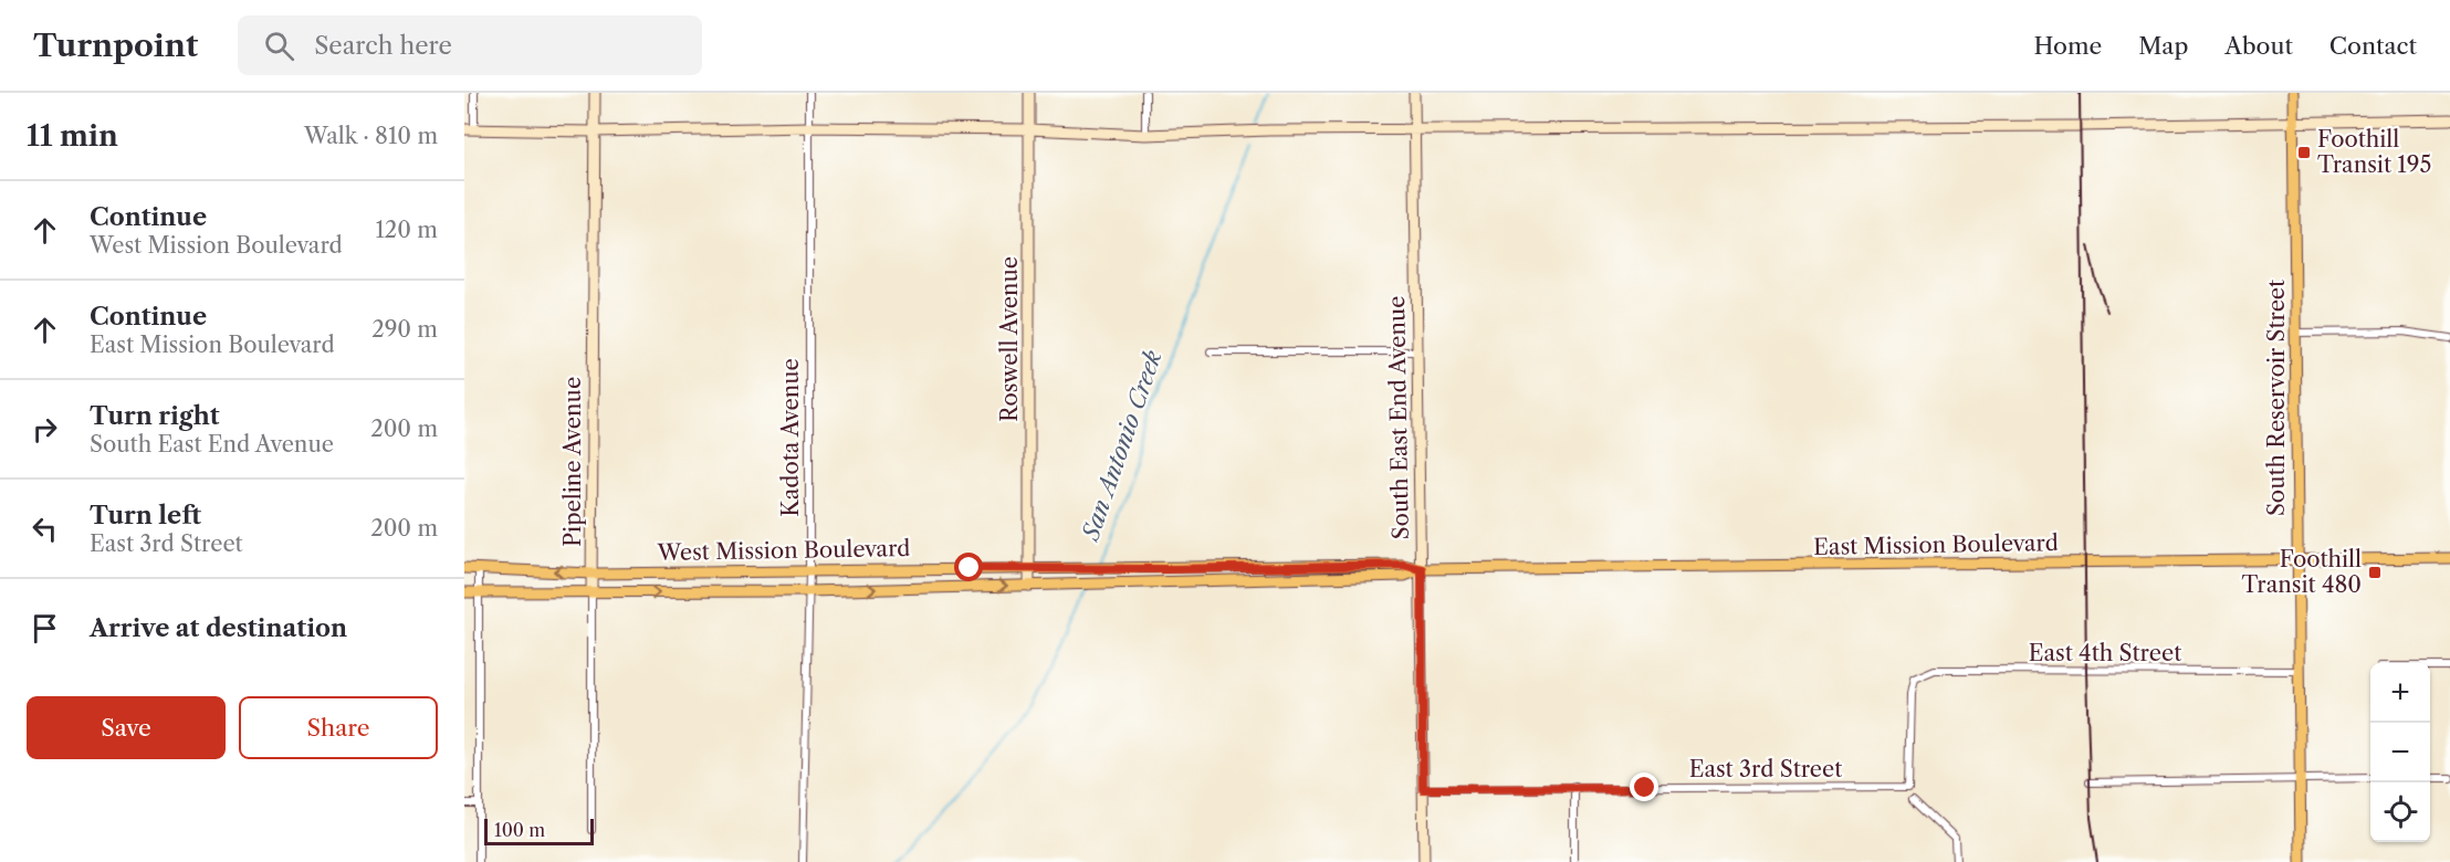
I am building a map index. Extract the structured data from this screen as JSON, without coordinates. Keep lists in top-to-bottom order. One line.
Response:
{"streets":{"main road":["South Reservoir Street","East Mission Boulevard","West Mission Boulevard"],"street":["Roswell Avenue","South East End Avenue","Kadota Avenue","Pipeline Avenue","East 4th Street","East 3rd Street"]},"crossings":[["Roswell Avenue","East Mission Boulevard"],["Roswell Avenue","West Mission Boulevard"],["South Reservoir Street","East Mission Boulevard"],["South Reservoir Street","East 4th Street"],["South East End Avenue","East Mission Boulevard"],["South East End Avenue","East 3rd Street"],["Kadota Avenue","East Mission Boulevard"],["Kadota Avenue","West Mission Boulevard"],["Pipeline Avenue","East Mission Boulevard"],["Pipeline Avenue","West Mission Boulevard"],["East Mission Boulevard","West Mission Boulevard"],["East 4th Street","East 3rd Street"]],"water":["San Antonio Creek"],"places":{"transit":["Foothill Transit 195","Foothill Transit 480"]},"scale_bar":"100 m","page":{"header":"Turnpoint","search":"Search here","nav":["Home","Map","About","Contact"],"heading":["11 min","Walk · 810 m"],"list":[["Continue","West Mission Boulevard","120 m"],["Continue","East Mission Boulevard","290 m"],["Turn right","South East End Avenue","200 m"],["Turn left","East 3rd Street","200 m"],"Arrive at destination"],"map_buttons":["+","−"],"buttons":["Save","Share"],"scale":"100 m"}}
